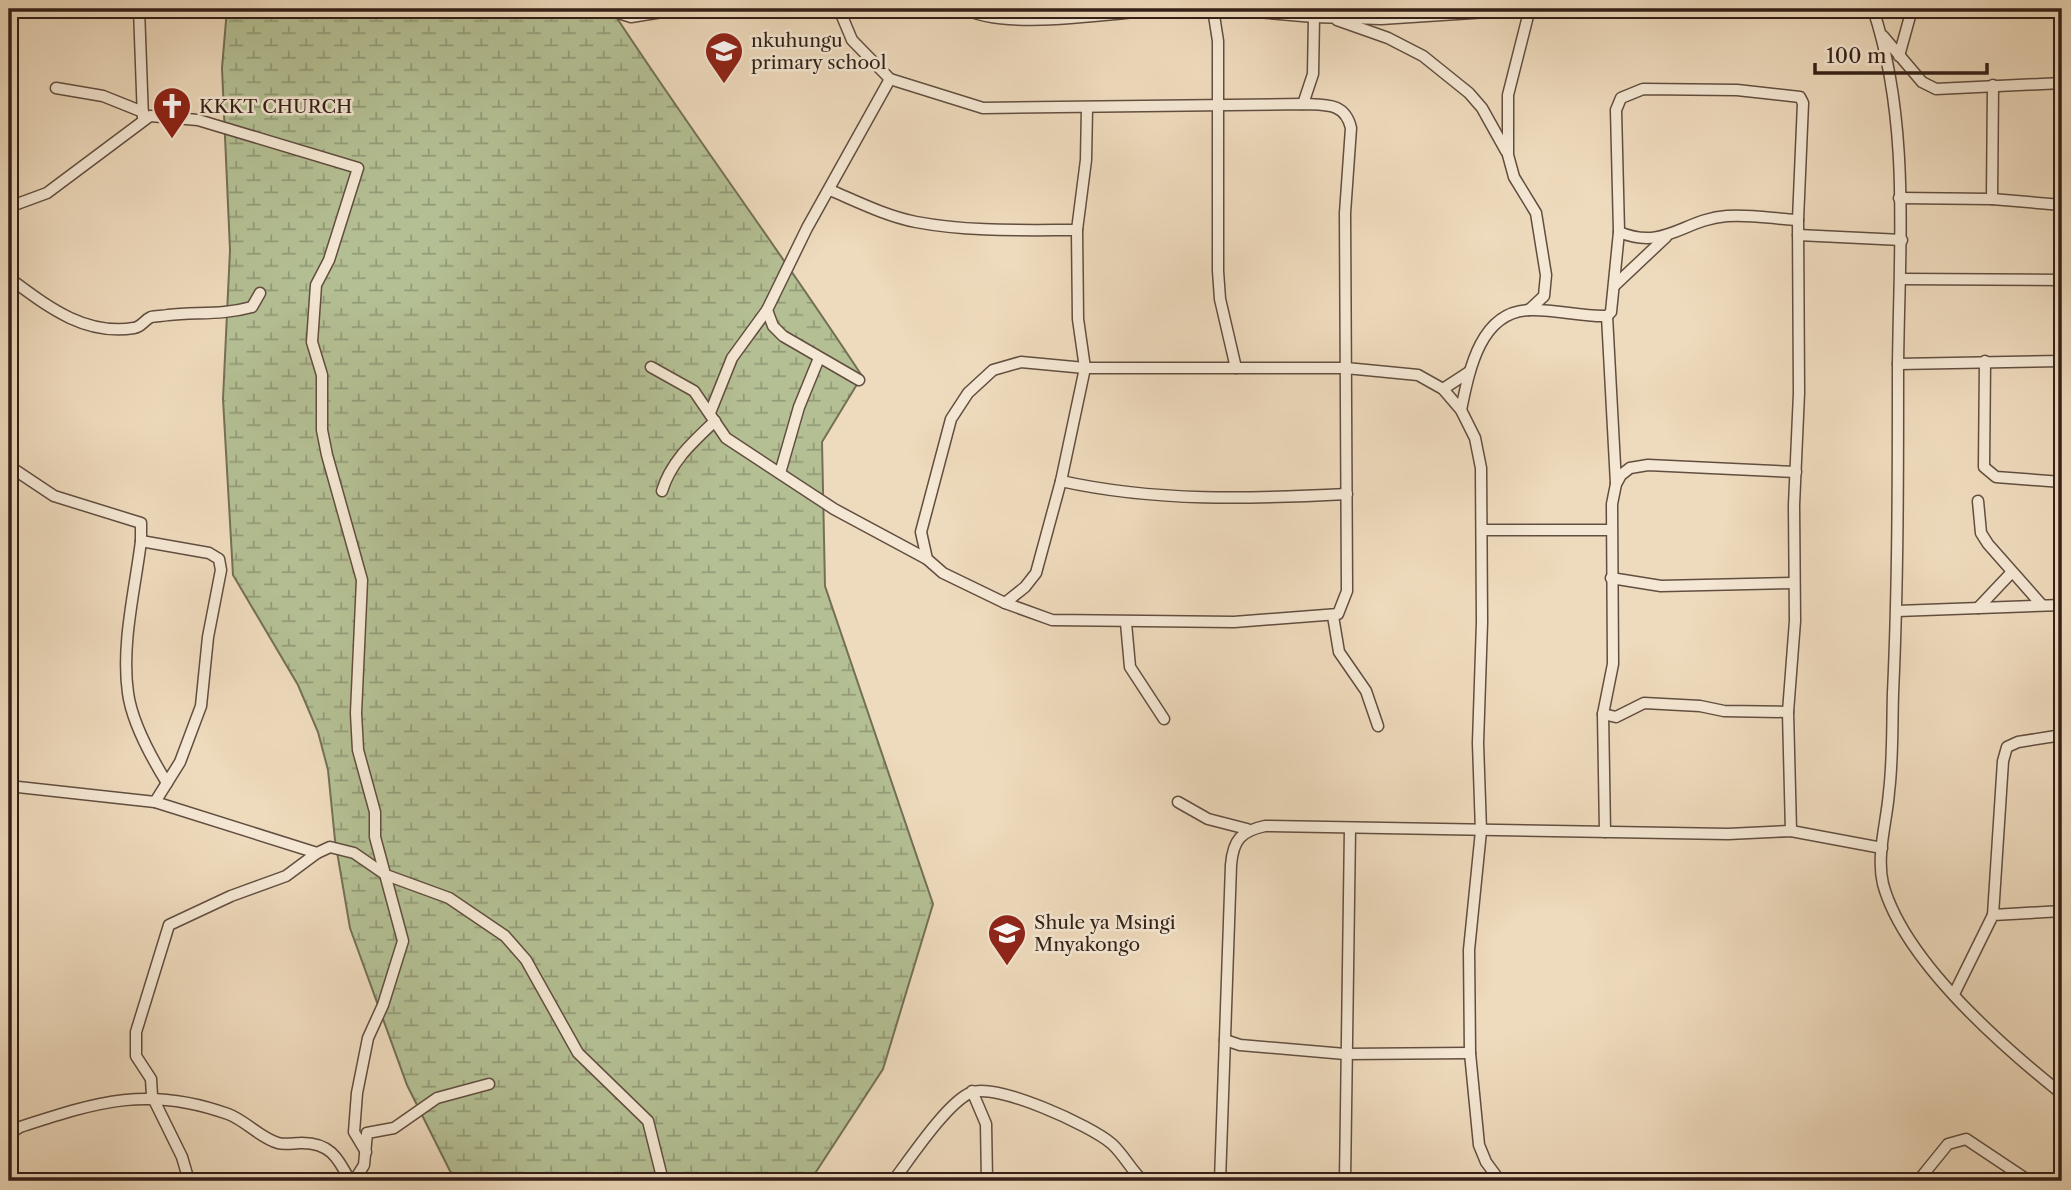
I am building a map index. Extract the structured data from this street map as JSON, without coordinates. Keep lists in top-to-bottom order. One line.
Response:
{"places":{"school or university":["nkuhungu primary school","Shule ya Msingi Mnyakongo"],"church":["KKKT CHURCH"]},"scale_bar":"100 m"}
